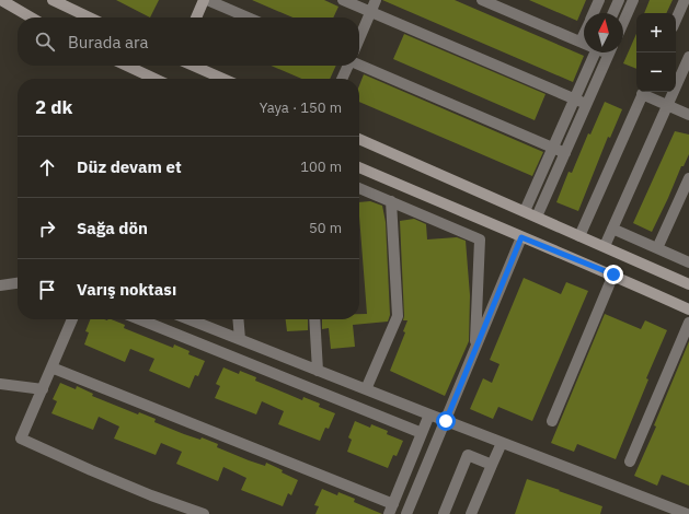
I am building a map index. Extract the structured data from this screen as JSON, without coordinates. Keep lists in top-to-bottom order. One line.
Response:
{"north":"top","page":{"map_buttons":["+","−"],"search":"Burada ara","heading":["2 dk","Yaya · 150 m"],"list":[["Düz devam et","100 m"],["Sağa dön","50 m"],"Varış noktası"]}}
